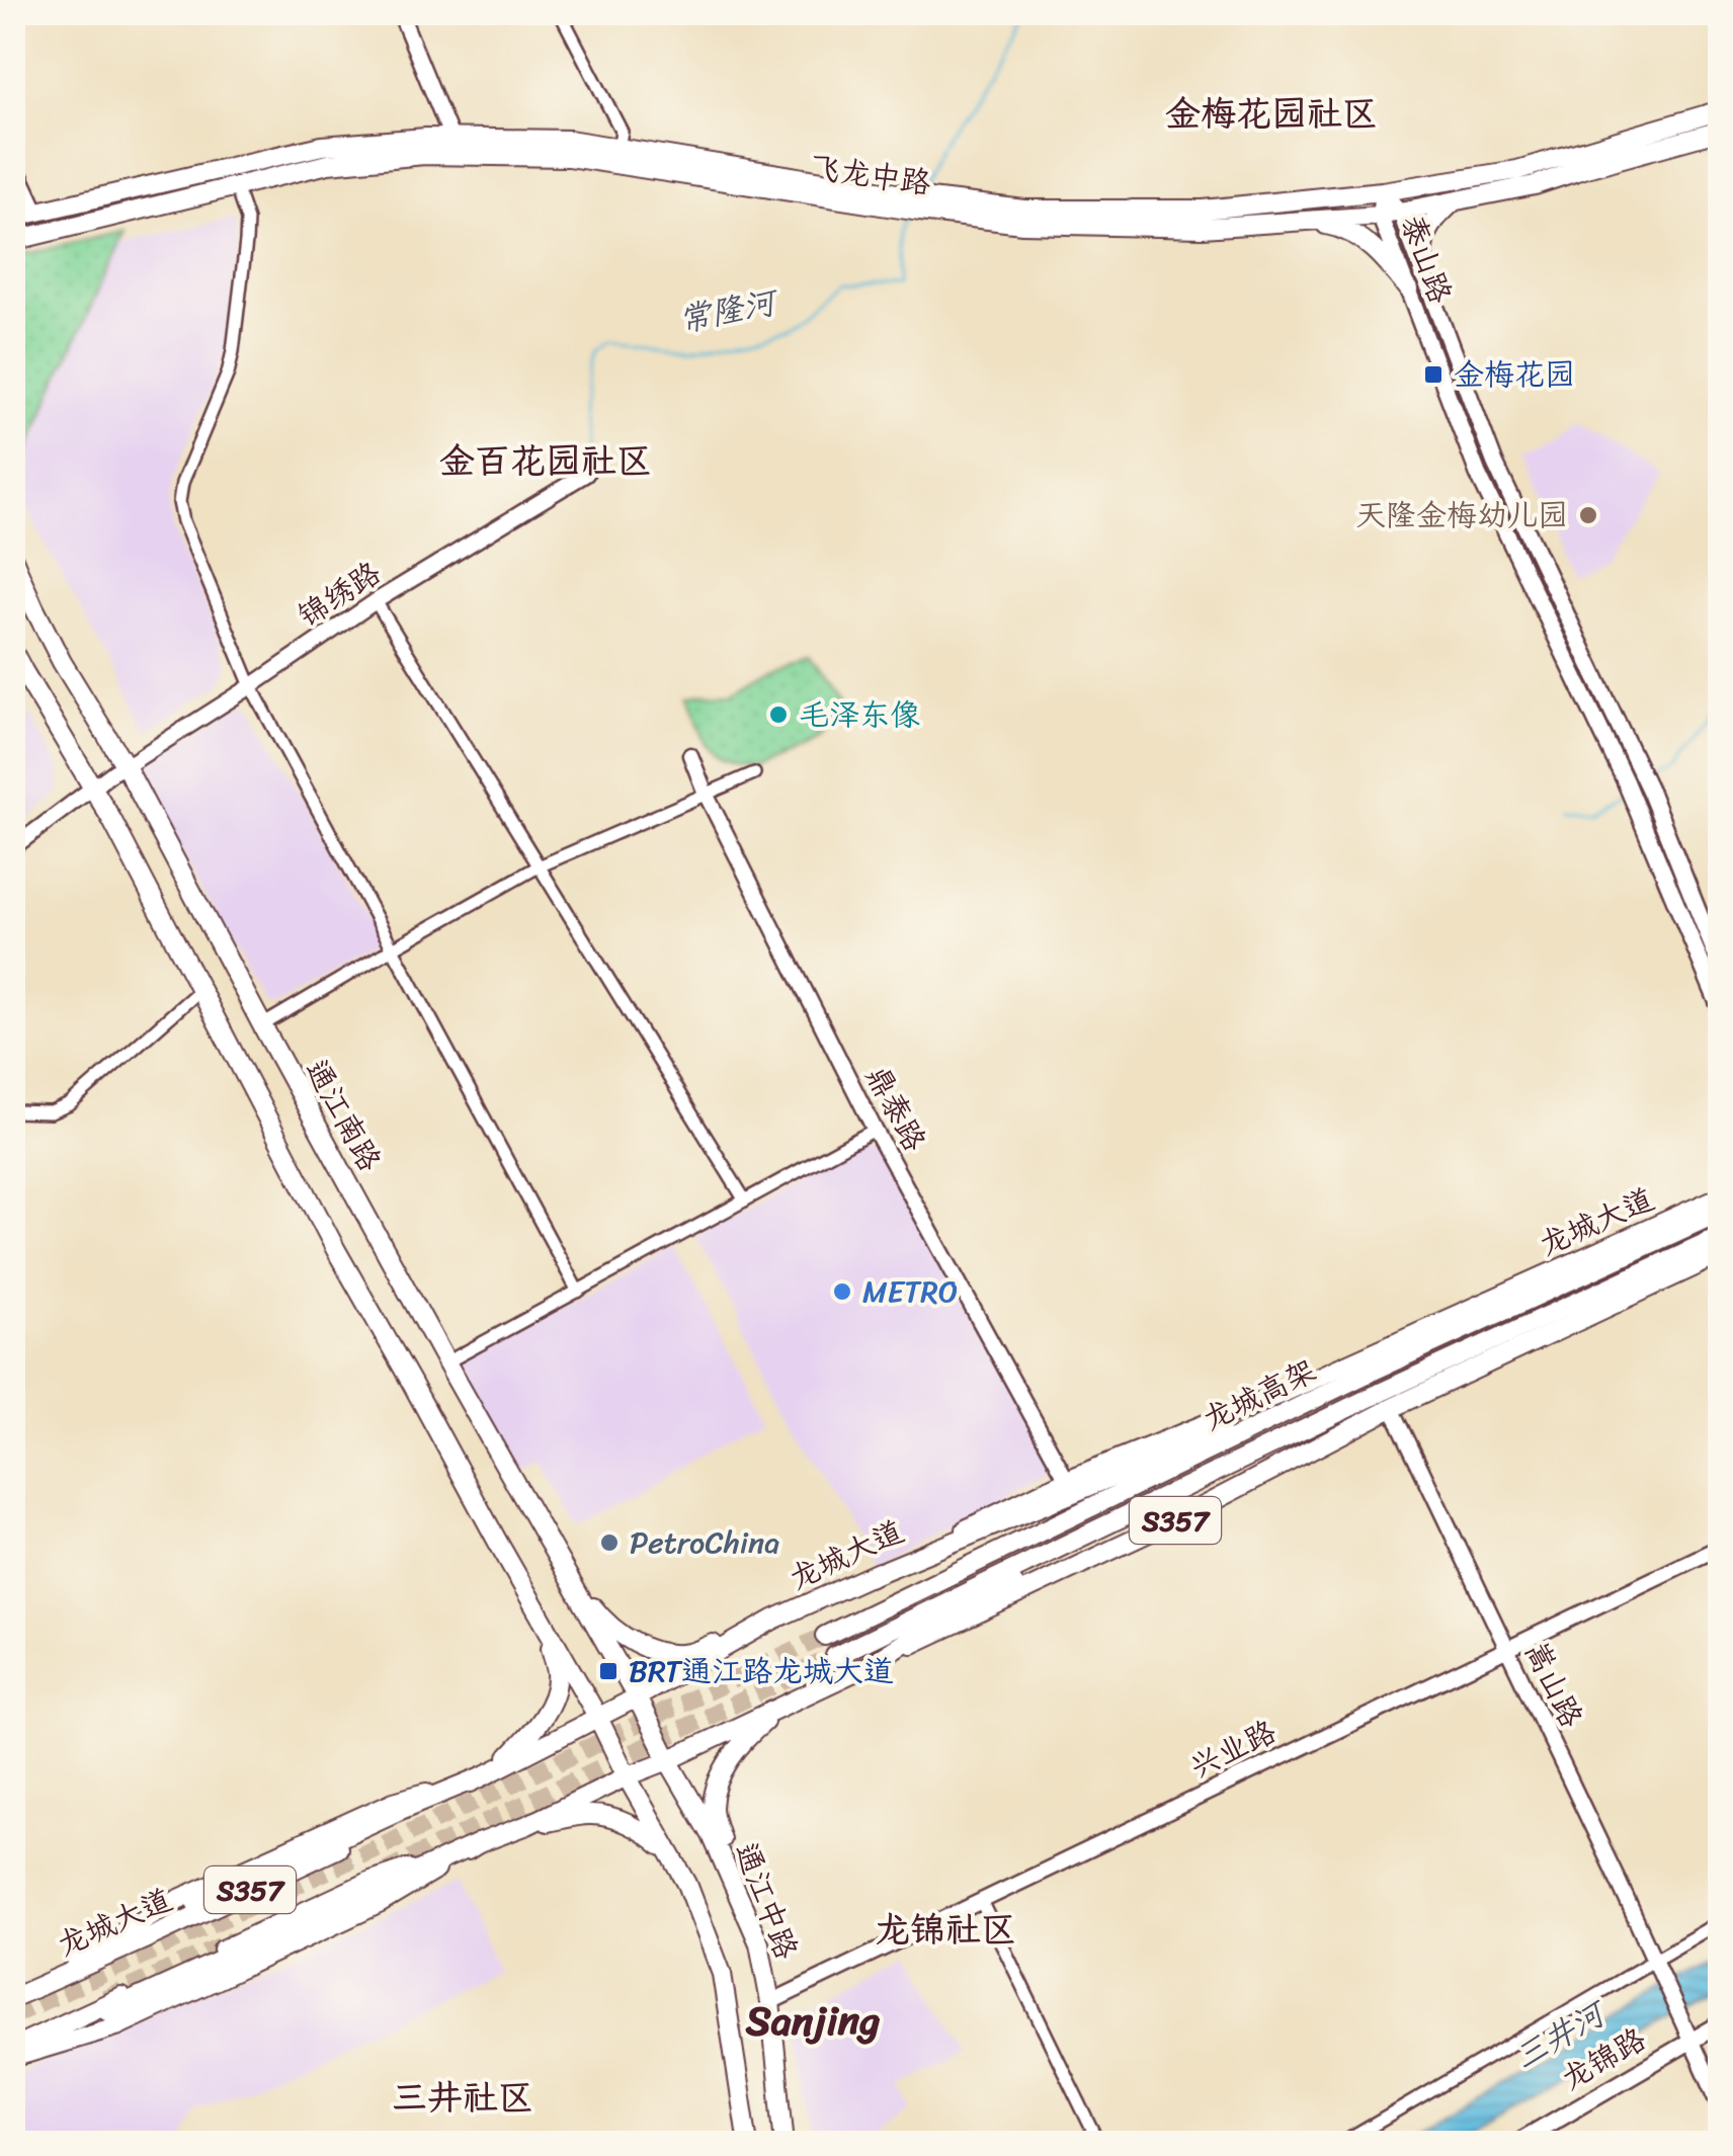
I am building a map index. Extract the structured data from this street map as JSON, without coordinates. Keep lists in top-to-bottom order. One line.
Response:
{"streets":{"main road":["飞龙中路","泰山路","通江南路","龙城大道","龙城高架","S357","通江中路","龙锦路"],"street":["锦绣路","鼎泰路","嵩山路","兴业路"]},"crossings":[["飞龙中路","泰山路"],["锦绣路","通江南路"],["鼎泰路","龙城大道"],["通江南路","龙城大道"],["通江南路","通江中路"],["龙城大道","通江中路"],["龙城高架","S357"],["龙城高架","嵩山路"],["S357","嵩山路"],["S357","通江中路"],["嵩山路","兴业路"],["嵩山路","龙锦路"],["兴业路","通江中路"]],"districts":["金梅花园社区","金百花园社区","龙锦社区","Sanjing","三井社区"],"water":["常隆河","三井河"],"places":{"transit":["金梅花园","BRT通江路龙城大道"],"other":["天隆金梅幼儿园","毛泽东像","METRO","PetroChina"]}}
